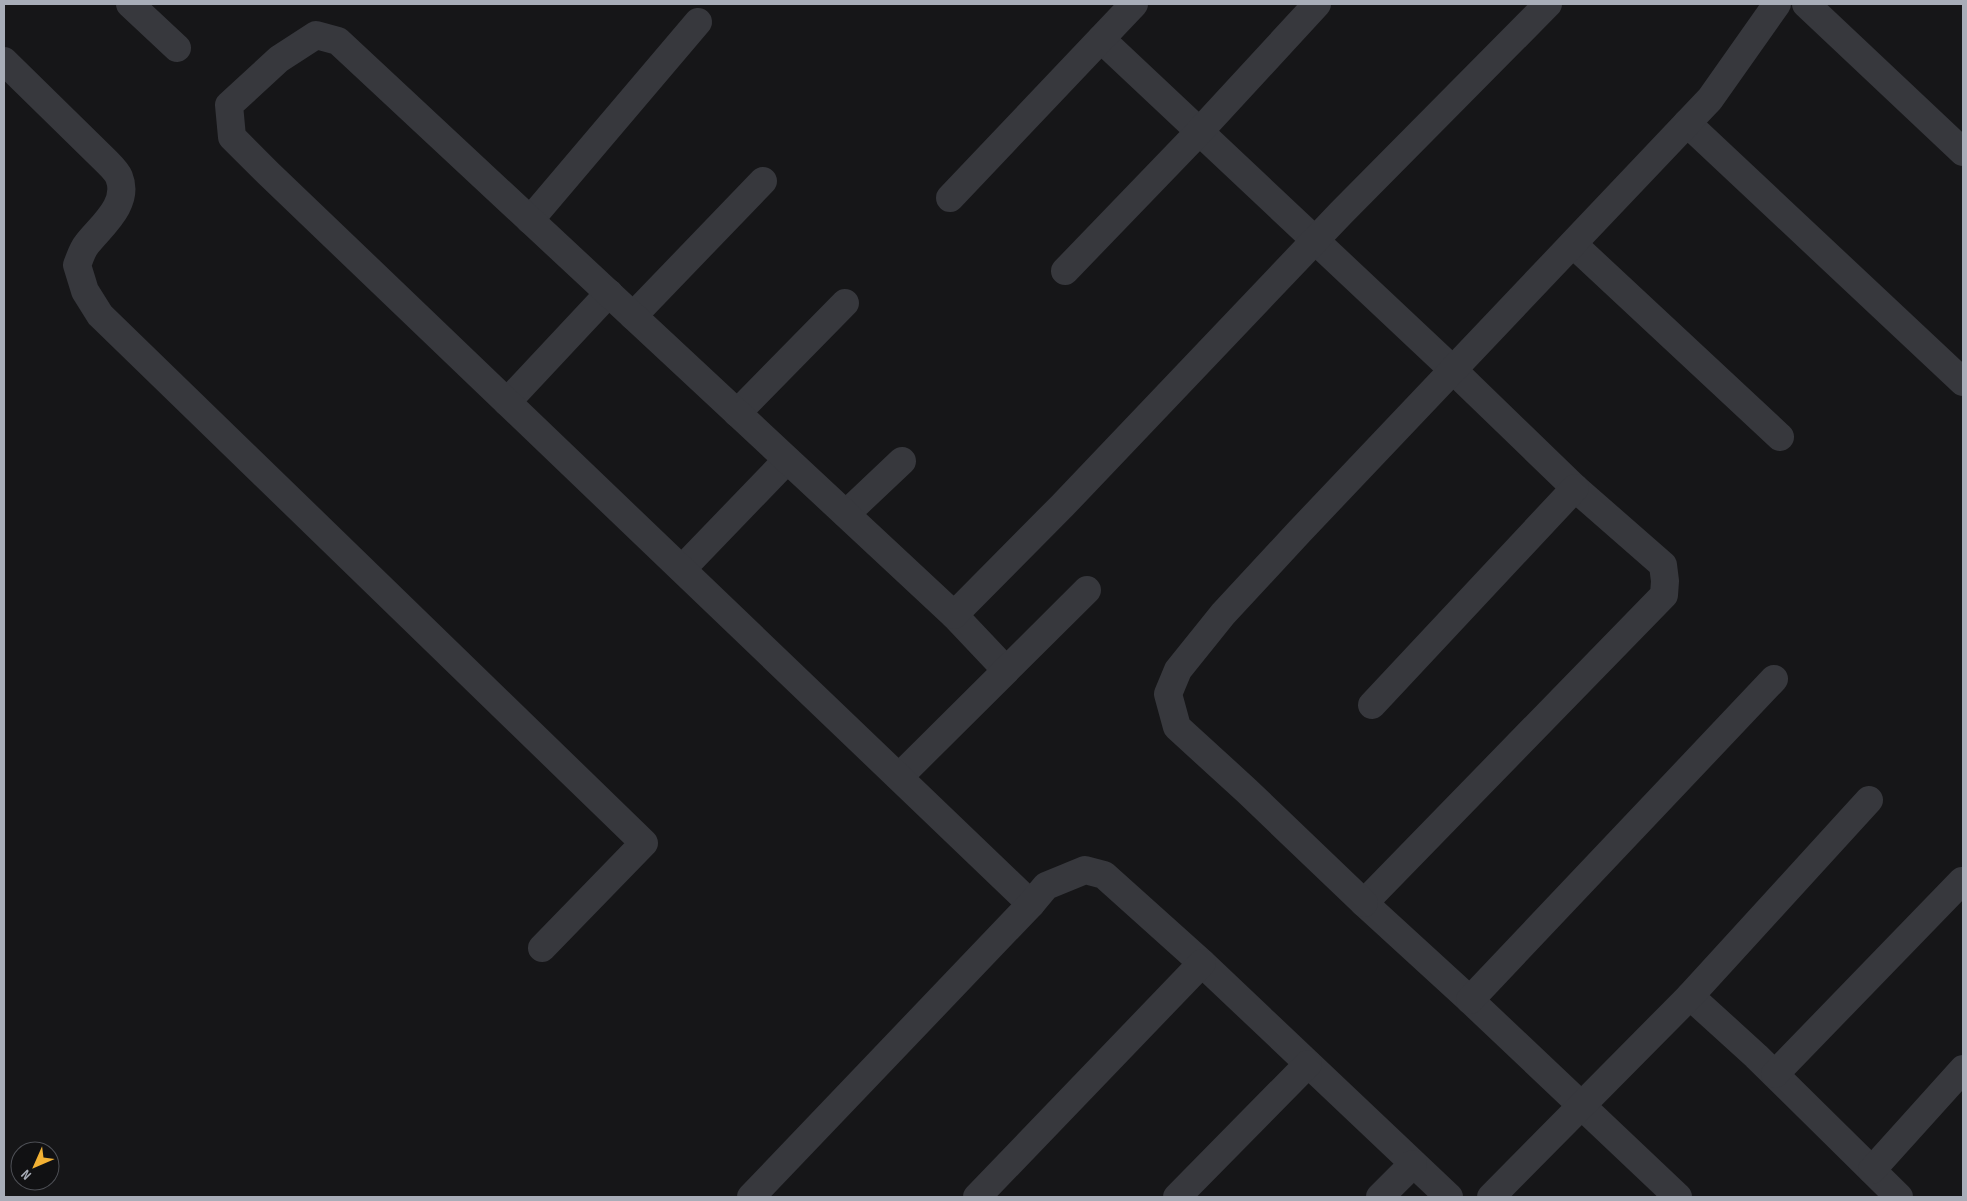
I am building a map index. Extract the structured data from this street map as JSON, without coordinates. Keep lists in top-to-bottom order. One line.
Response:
{"north":"bottom left"}
